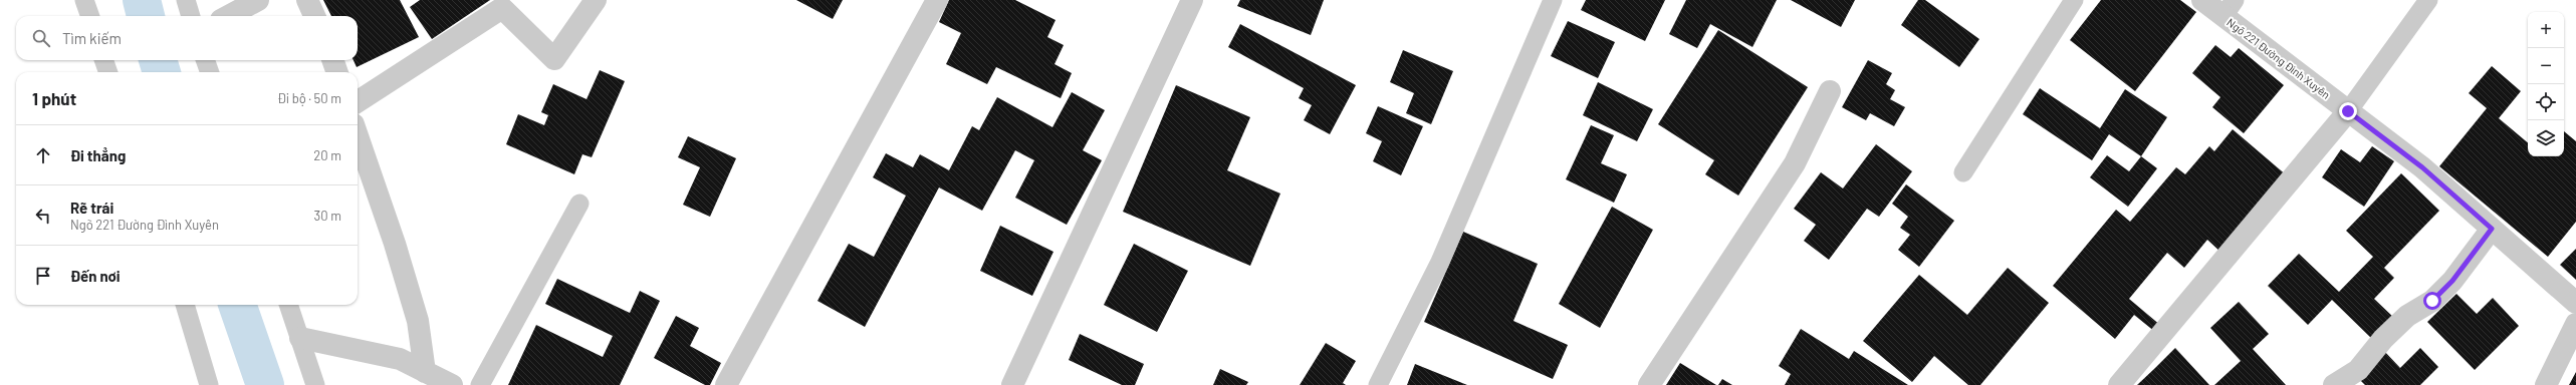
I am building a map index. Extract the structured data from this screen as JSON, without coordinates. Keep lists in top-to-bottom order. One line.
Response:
{"streets":{"street":["Ngõ 221 Đường Đình Xuyên"]},"page":{"map_buttons":["+","−"],"search":"Tìm kiếm","heading":["1 phút","Đi bộ · 50 m"],"list":[["Đi thẳng","20 m"],["Rẽ trái","Ngõ 221 Đường Đình Xuyên","30 m"],"Đến nơi"]}}
